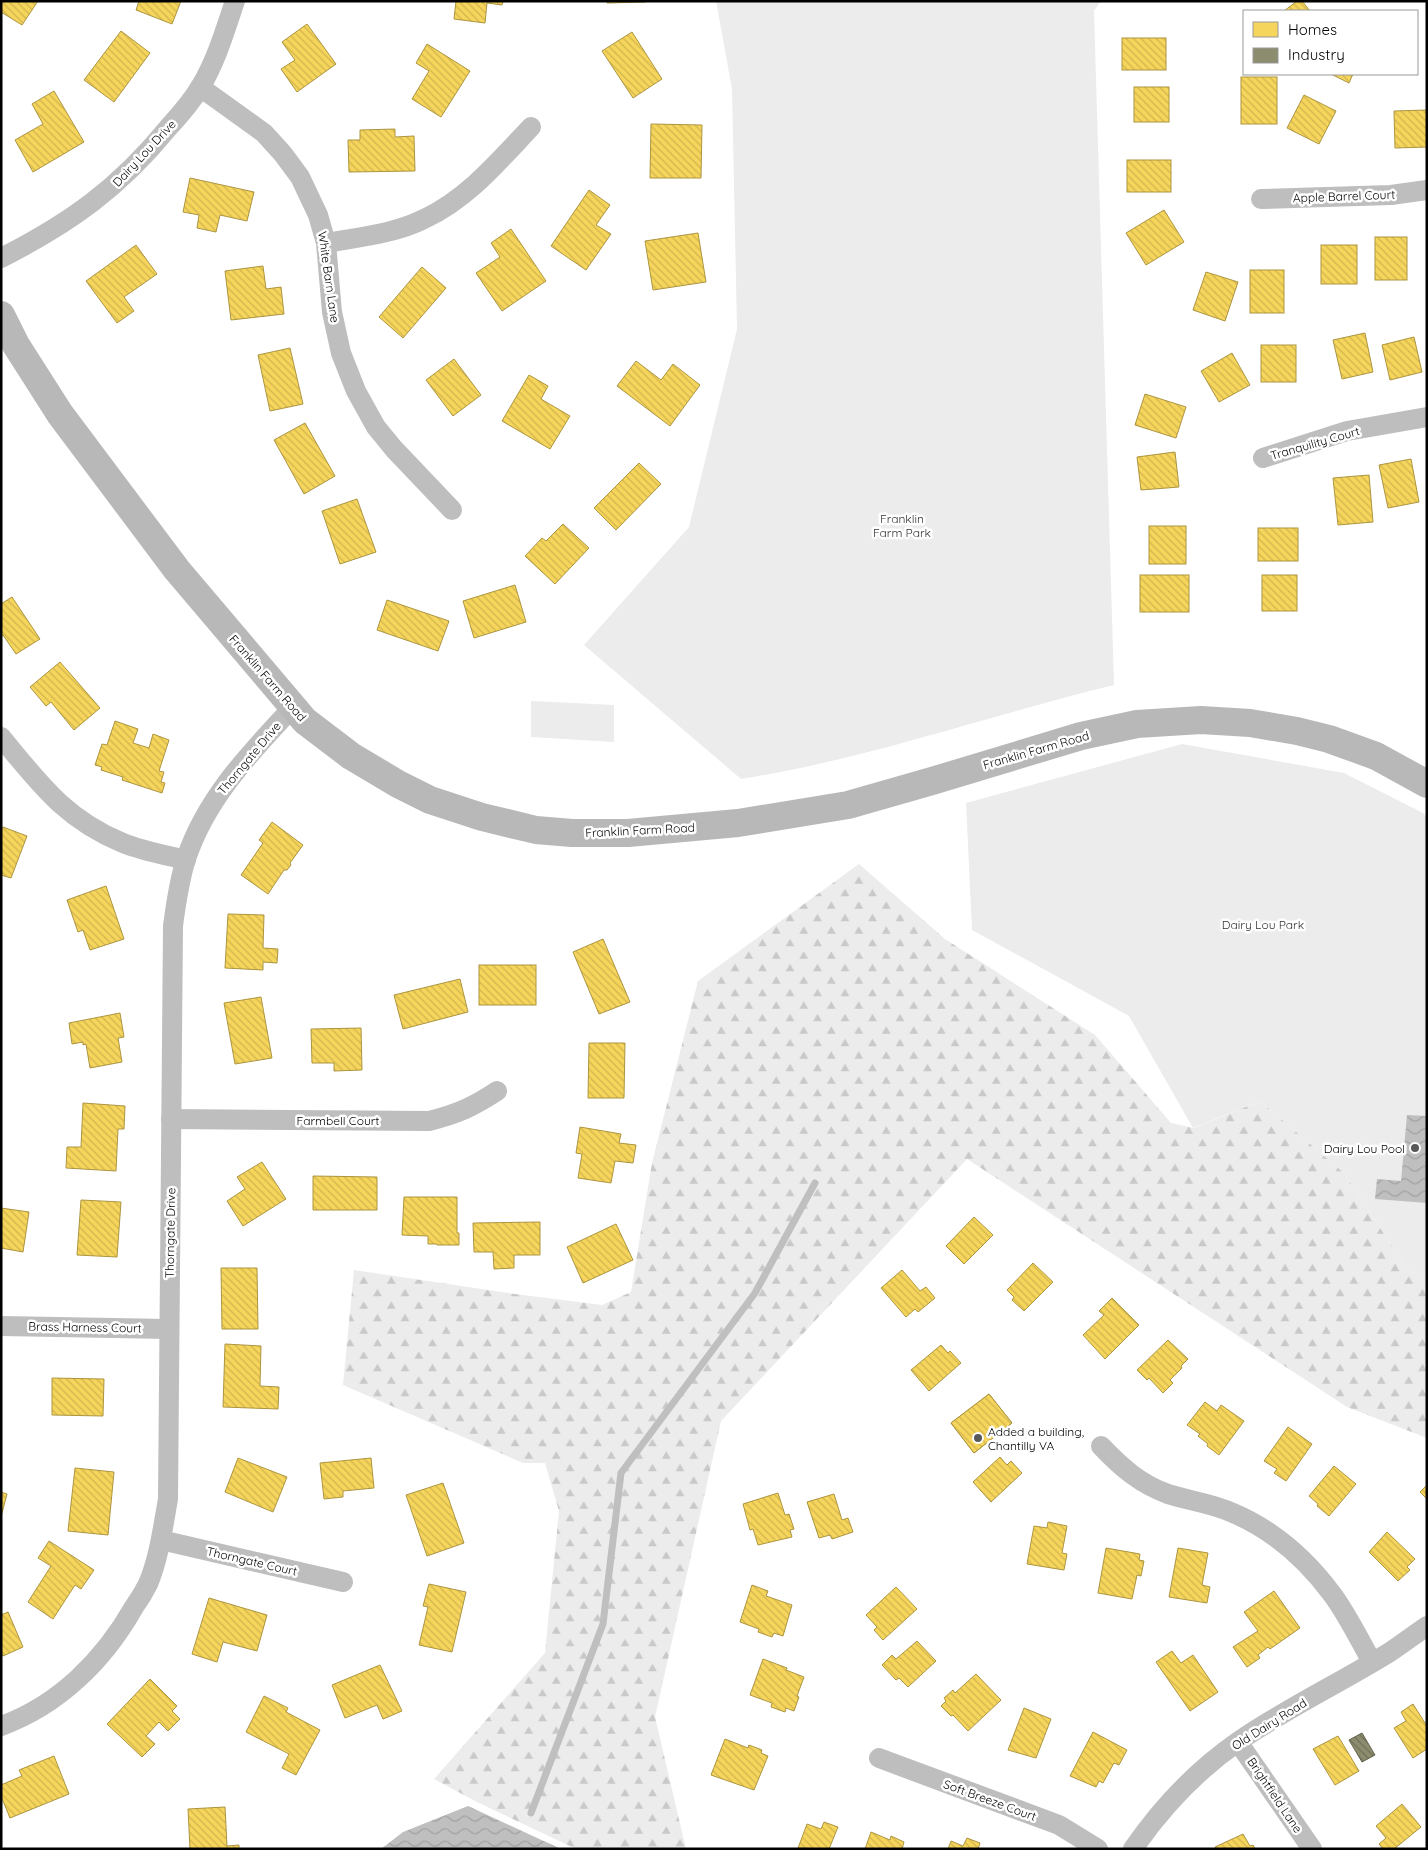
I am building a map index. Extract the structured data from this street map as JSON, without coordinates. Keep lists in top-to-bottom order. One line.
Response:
{"streets":{"main road":["Franklin Farm Road"],"street":["Dairy Lou Drive","Apple Barrel Court","White Barn Lane","Tranquility Court","Thorngate Drive","Farmbell Court","Brass Harness Court","Thorngate Court","Old Dairy Road","Brightfield Lane","Soft Breeze Court"]},"crossings":[["Dairy Lou Drive","White Barn Lane"],["Franklin Farm Road","Thorngate Drive"],["Thorngate Drive","Farmbell Court"],["Thorngate Drive","Brass Harness Court"],["Thorngate Drive","Thorngate Court"],["Old Dairy Road","Brightfield Lane"]],"parks":["Franklin Farm Park","Dairy Lou Park"],"places":["Dairy Lou Pool","Added a building, Chantilly VA"],"legend":["Homes","Industry"]}
